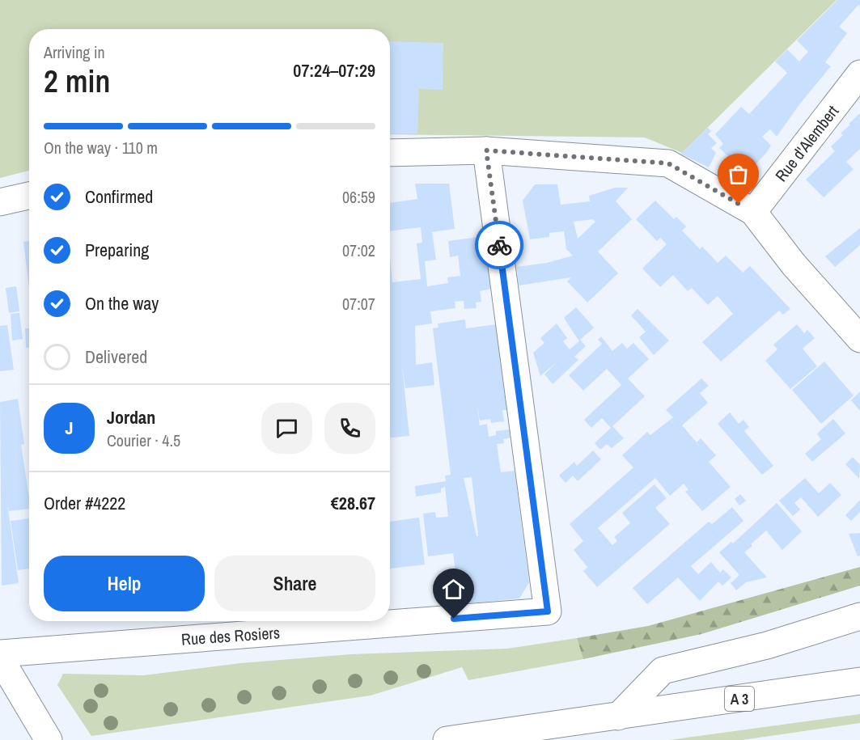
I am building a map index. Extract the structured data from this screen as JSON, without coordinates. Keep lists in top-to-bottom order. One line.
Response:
{"streets":{"main road":["Rue d'Alembert","Rue des Rosiers","A 3"]},"page":{"heading":["2 min","Arriving in","07:24–07:29"],"panel":["Jordan","Courier · 4.5","Order #4222","€28.67"],"bar":"On the way · 110 m","list":[["Confirmed","06:59"],["Preparing","07:02"],["On the way","07:07"],"Delivered"],"round":"J","buttons":["Help","Share"]}}
